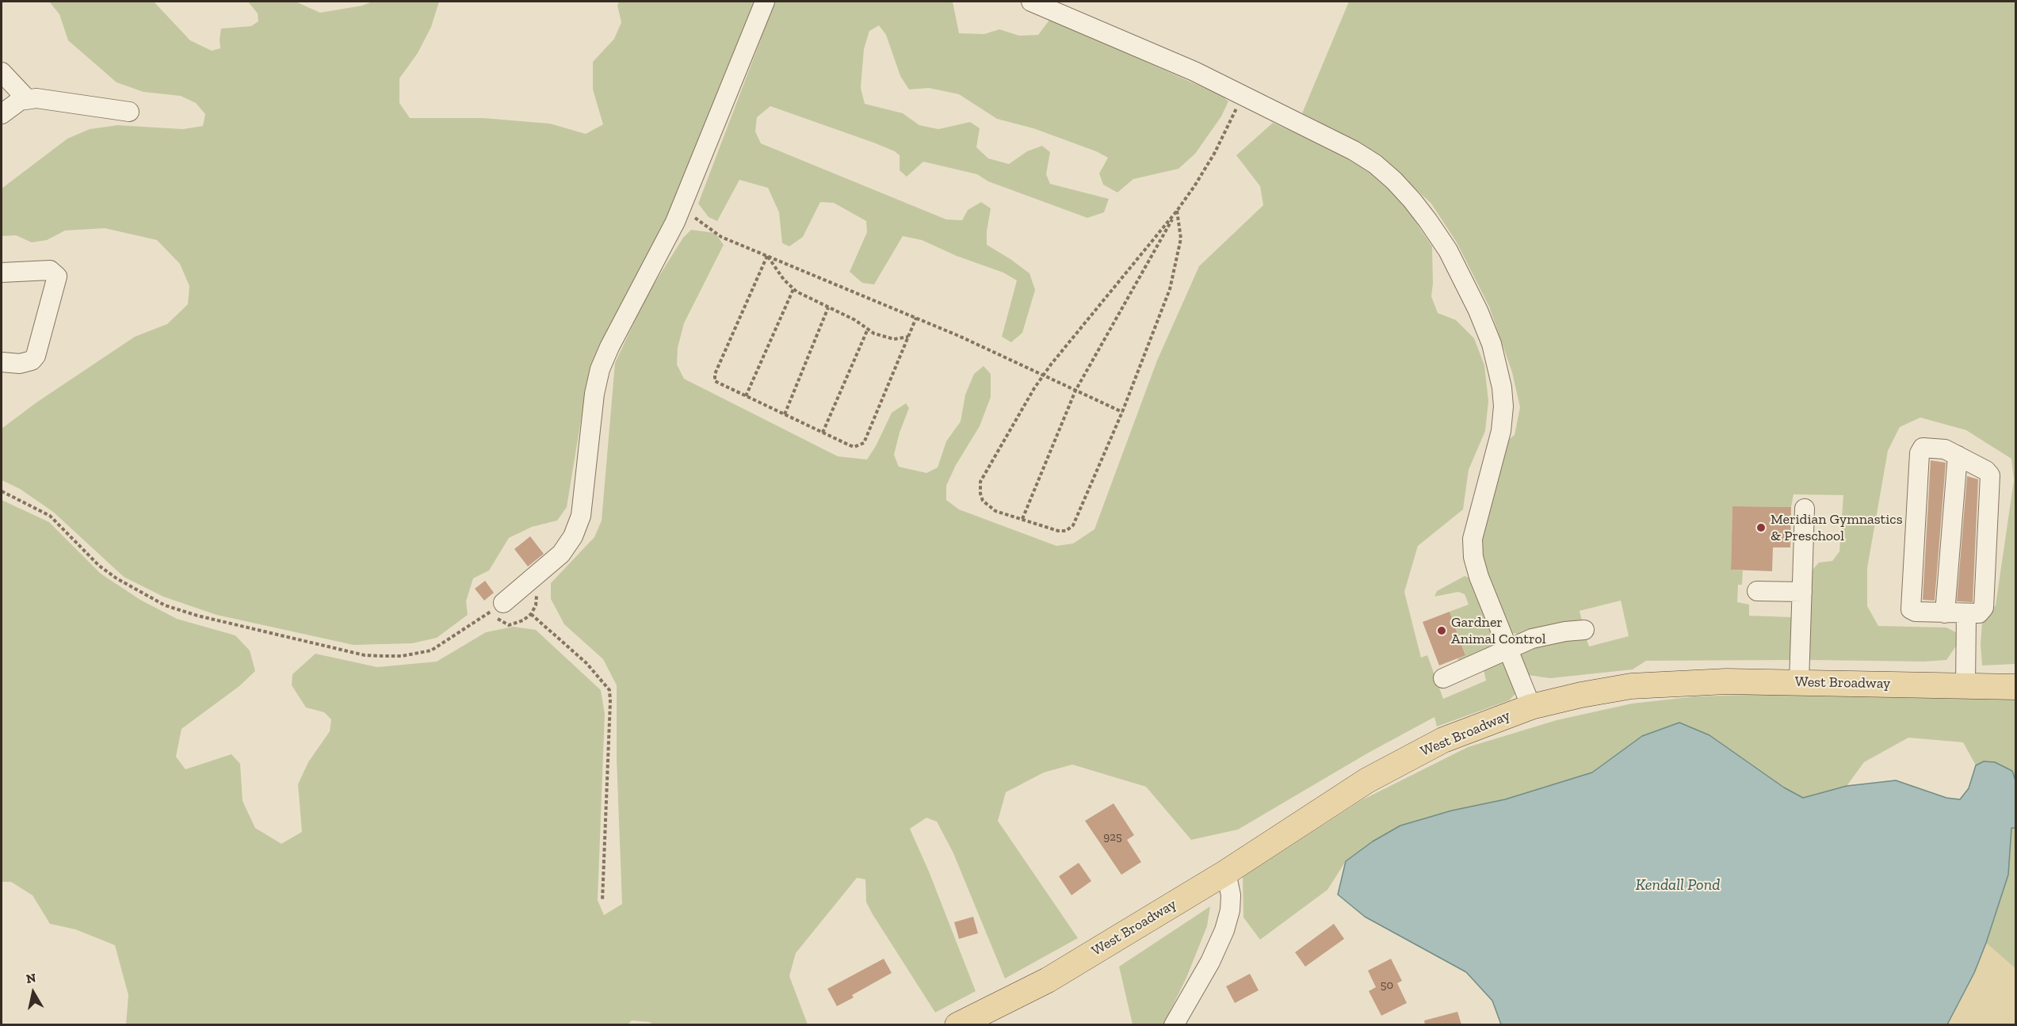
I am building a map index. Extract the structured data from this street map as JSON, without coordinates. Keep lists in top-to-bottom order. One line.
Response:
{"streets":{"main road":["West Broadway"]},"water":["Kendall Pond"],"places":["Meridian Gymnastics & Preschool","Gardner Animal Control"],"house_numbers":["925","50"],"north":"top"}
